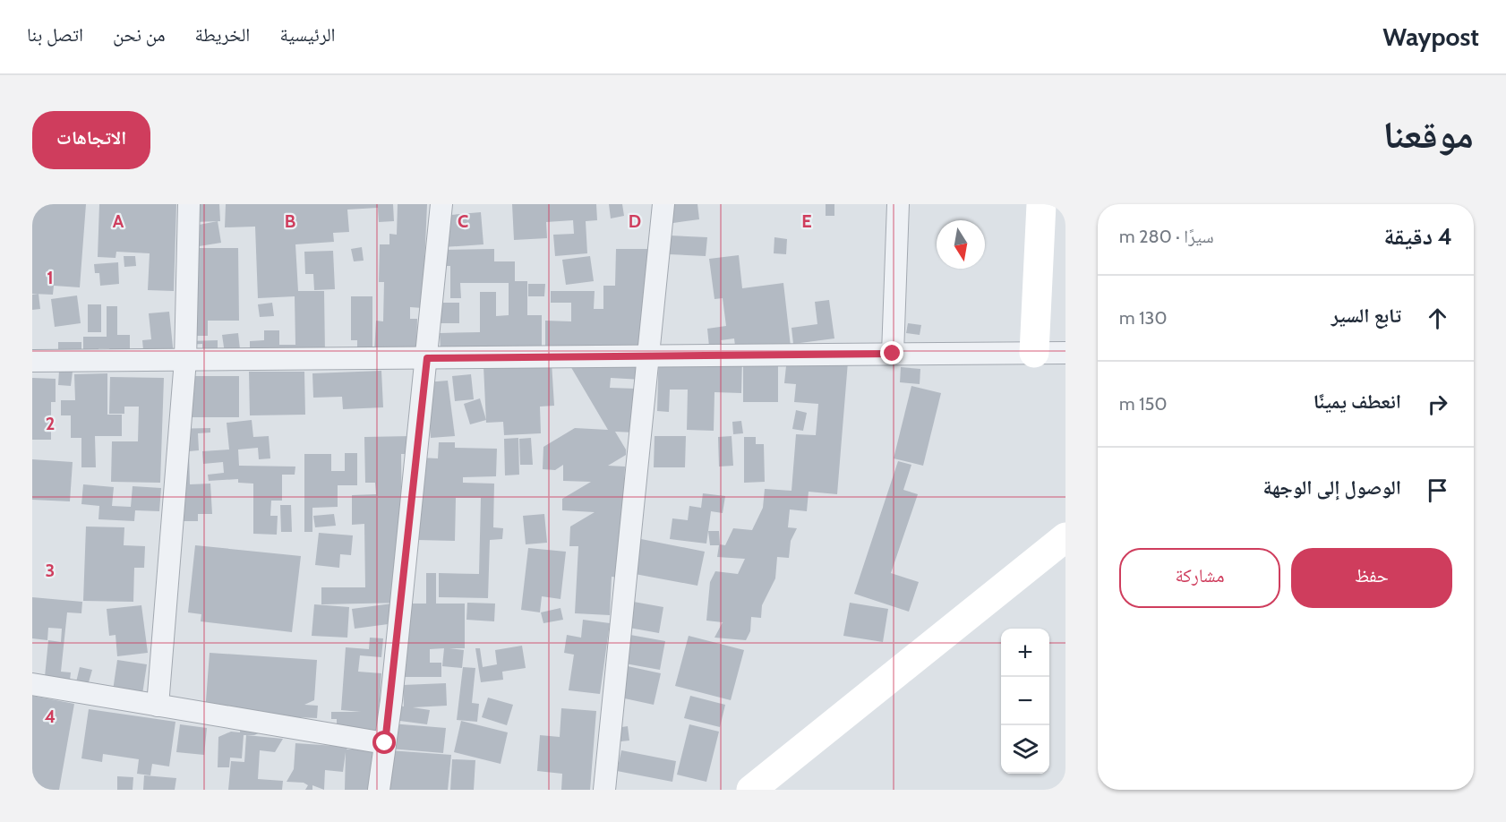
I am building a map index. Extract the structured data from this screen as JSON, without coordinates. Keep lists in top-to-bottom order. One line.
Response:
{"north":"bottom","page":{"header":"Waypost","nav":["الرئيسية","الخريطة","من نحن","اتصل بنا"],"title":"موقعنا","buttons":["الاتجاهات",["حفظ","مشاركة"]],"heading":["4 دقيقة","سيرًا · 280 m"],"list":[["تابع السير","130 m"],["انعطف يمينًا","150 m"],"الوصول إلى الوجهة"],"map_buttons":["+","−"]},"grid":{"columns":["A","B","C","D","E"],"rows":["1","2","3","4"]}}
